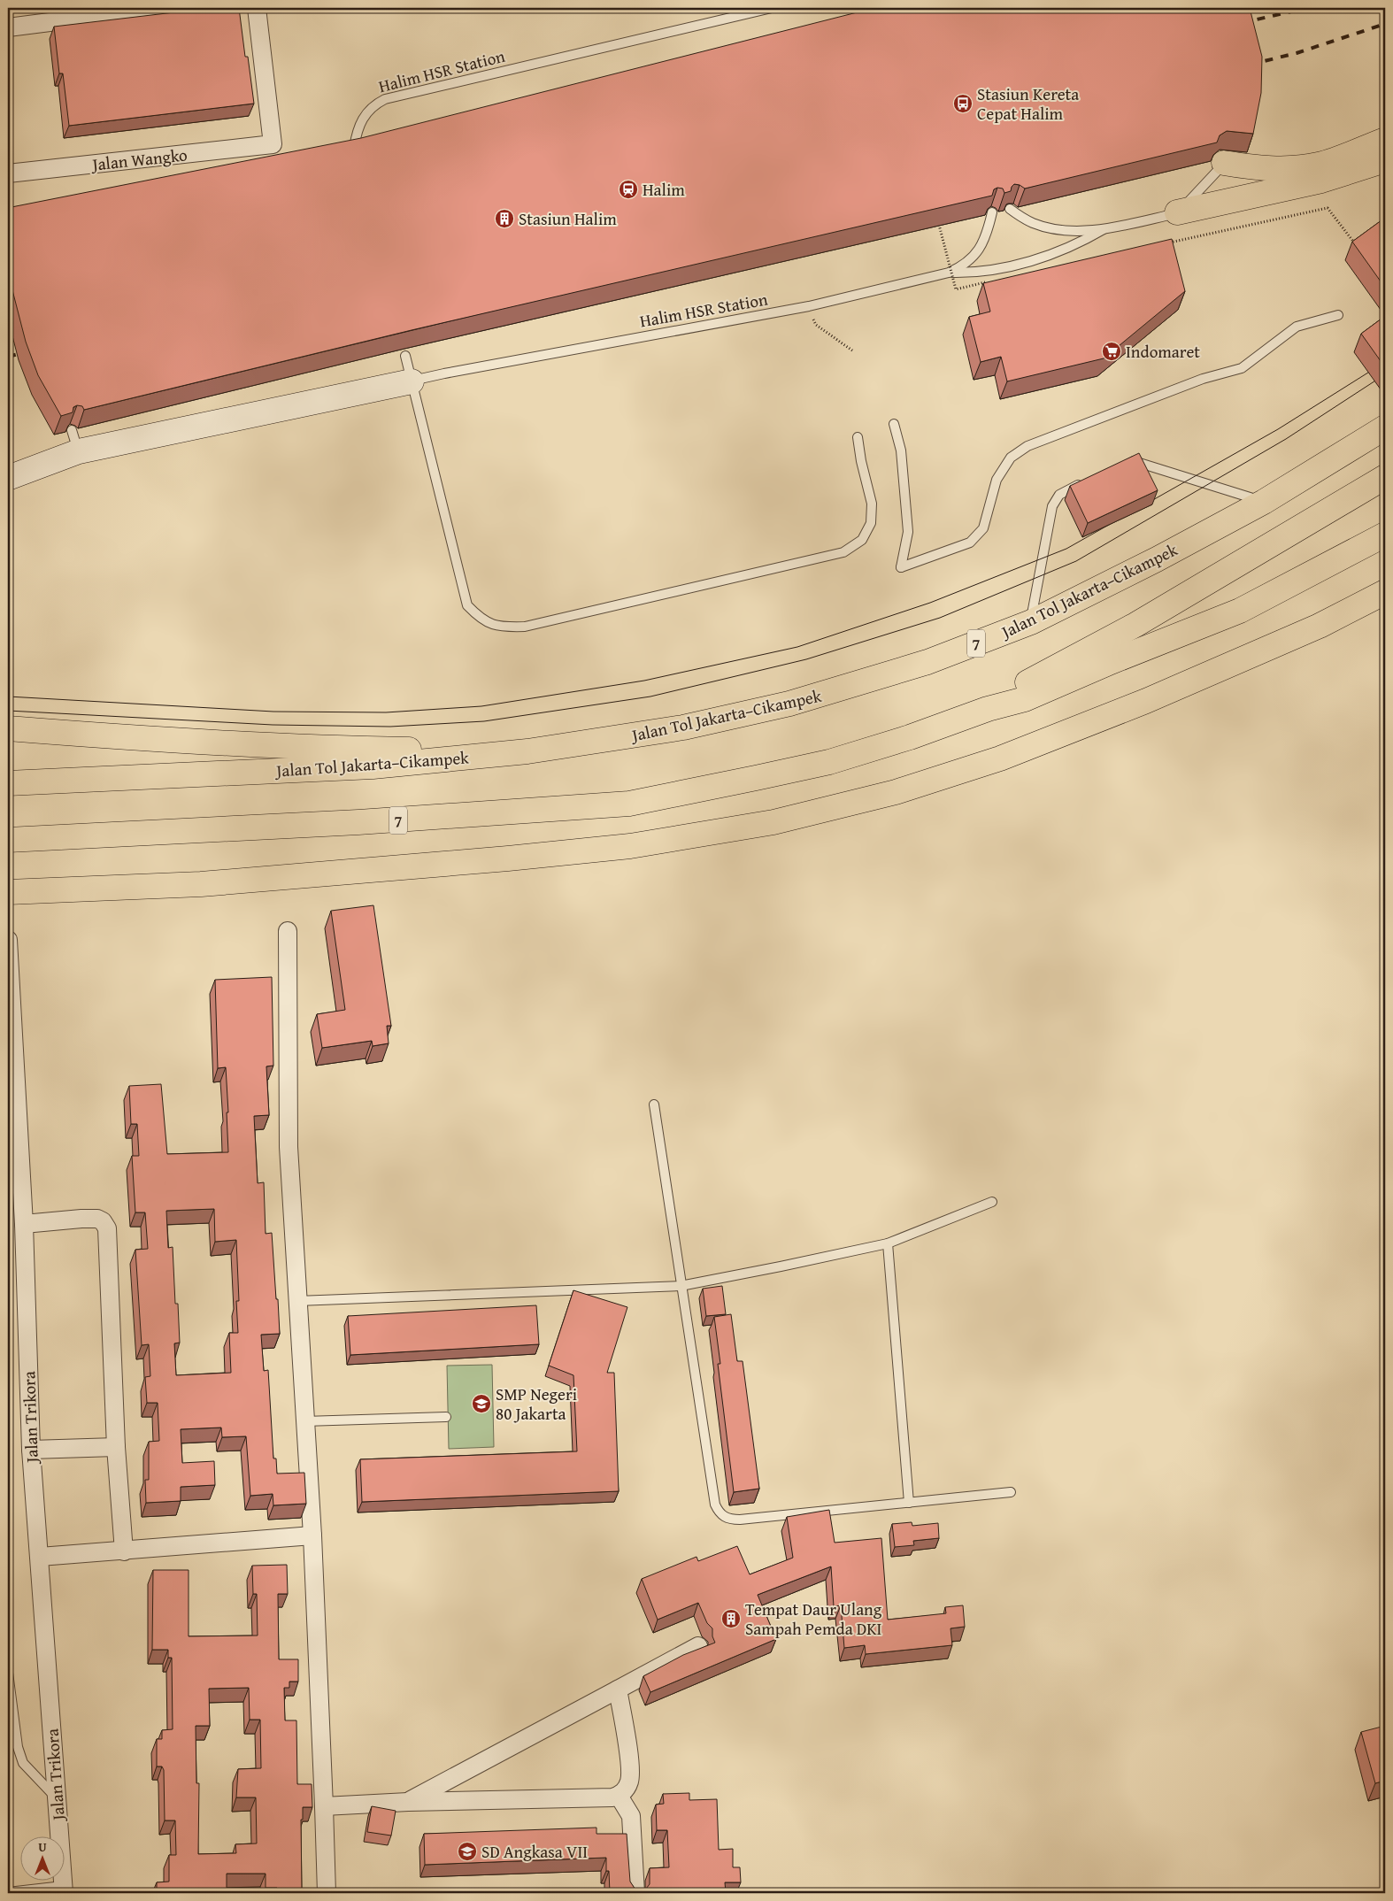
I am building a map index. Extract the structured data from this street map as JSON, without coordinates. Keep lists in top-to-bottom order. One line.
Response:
{"streets":{"highway":["Jalan Tol Jakarta–Cikampek","7"],"street":["Jalan Wangko","Jalan Trikora"],"lane":["Halim HSR Station"]},"places":{"bus stop":["Stasiun Kereta Cepat Halim"],"station":["Halim"],"building":["Stasiun Halim","Tempat Daur Ulang Sampah Pemda DKI"],"supermarket":["Indomaret"],"school or university":["SMP Negeri 80 Jakarta","SD Angkasa VII"]},"north":"top"}
